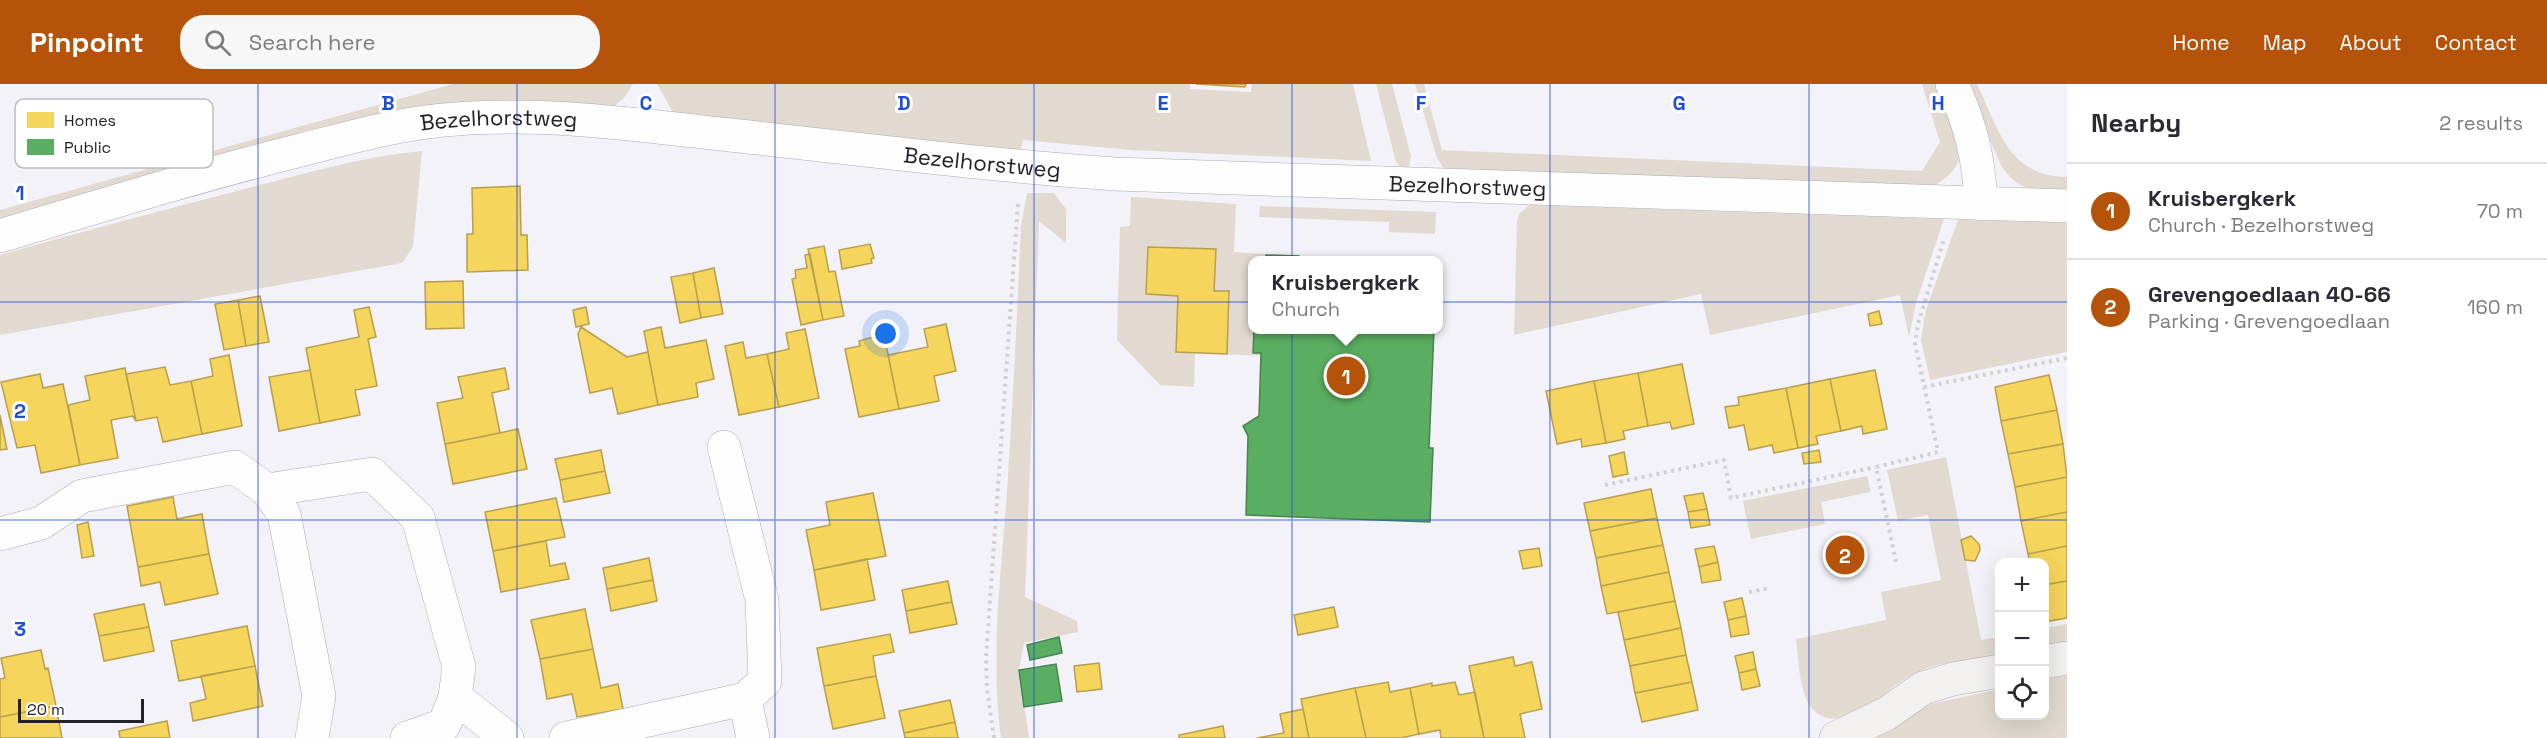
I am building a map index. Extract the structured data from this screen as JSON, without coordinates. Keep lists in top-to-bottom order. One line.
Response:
{"streets":{"street":["Bezelhorstweg"]},"legend":["Homes","Public"],"scale_bar":"20 m","page":{"header":"Pinpoint","search":"Search here","nav":["Home","Map","About","Contact"],"heading":["Nearby","2 results"],"list":[{"mark":"1","name":"Kruisbergkerk","note":"Church · Bezelhorstweg","value":"70 m"},{"mark":"2","name":"Grevengoedlaan 40-66","note":"Parking · Grevengoedlaan","value":"160 m"}],"popup":["Kruisbergkerk","Church"],"pins":["1","2"],"map_buttons":["+","−"],"scale":"20 m"},"grid":{"columns":["B","C","D","E","F","G","H"],"rows":["1","2","3"]}}
